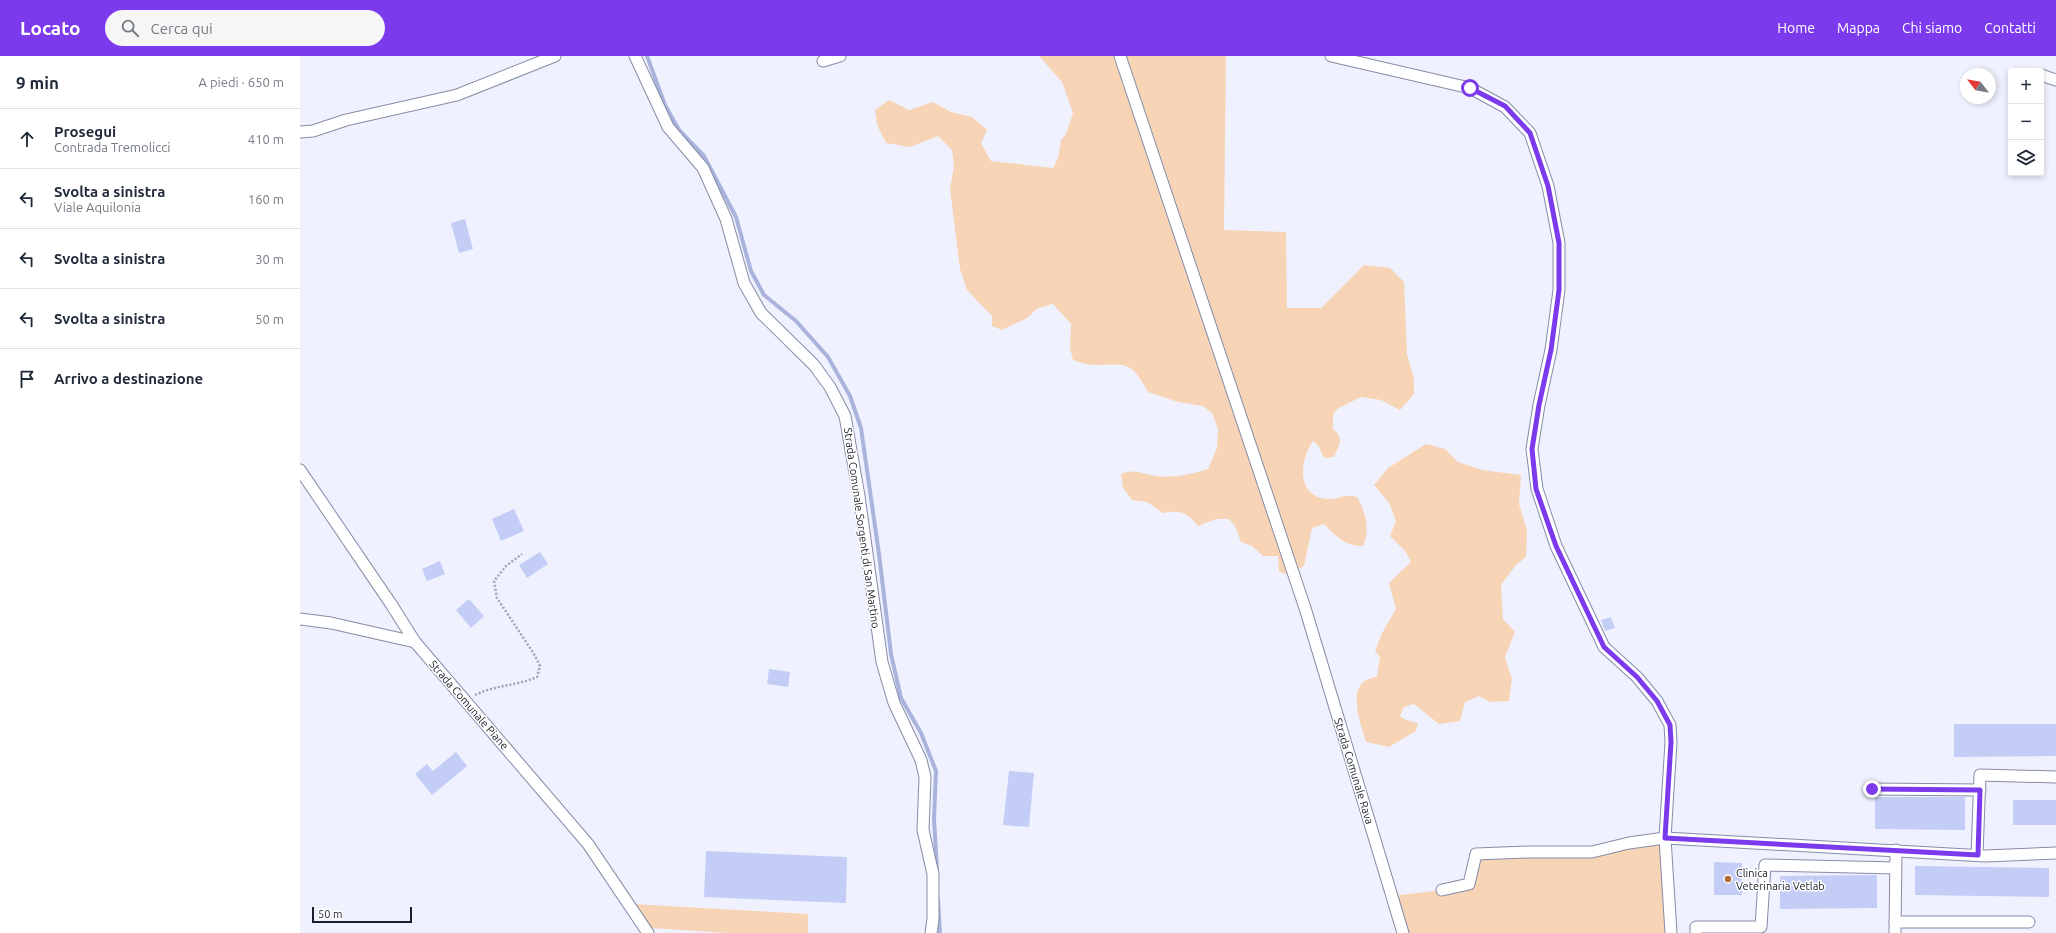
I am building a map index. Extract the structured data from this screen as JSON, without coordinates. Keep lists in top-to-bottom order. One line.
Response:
{"streets":{"street":["Strada Comunale Sorgenti di San Martino","Strada Comunale Piane","Strada Comunale Rava"]},"places":["Clinica Veterinaria Vetlab"],"scale_bar":"50 m","north":"top left","page":{"header":"Locato","search":"Cerca qui","nav":["Home","Mappa","Chi siamo","Contatti"],"heading":["9 min","A piedi · 650 m"],"map_buttons":["+","−"],"list":[["Prosegui","Contrada Tremolicci","410 m"],["Svolta a sinistra","Viale Aquilonia","160 m"],["Svolta a sinistra","30 m"],["Svolta a sinistra","50 m"],"Arrivo a destinazione"],"scale":"50 m"}}
